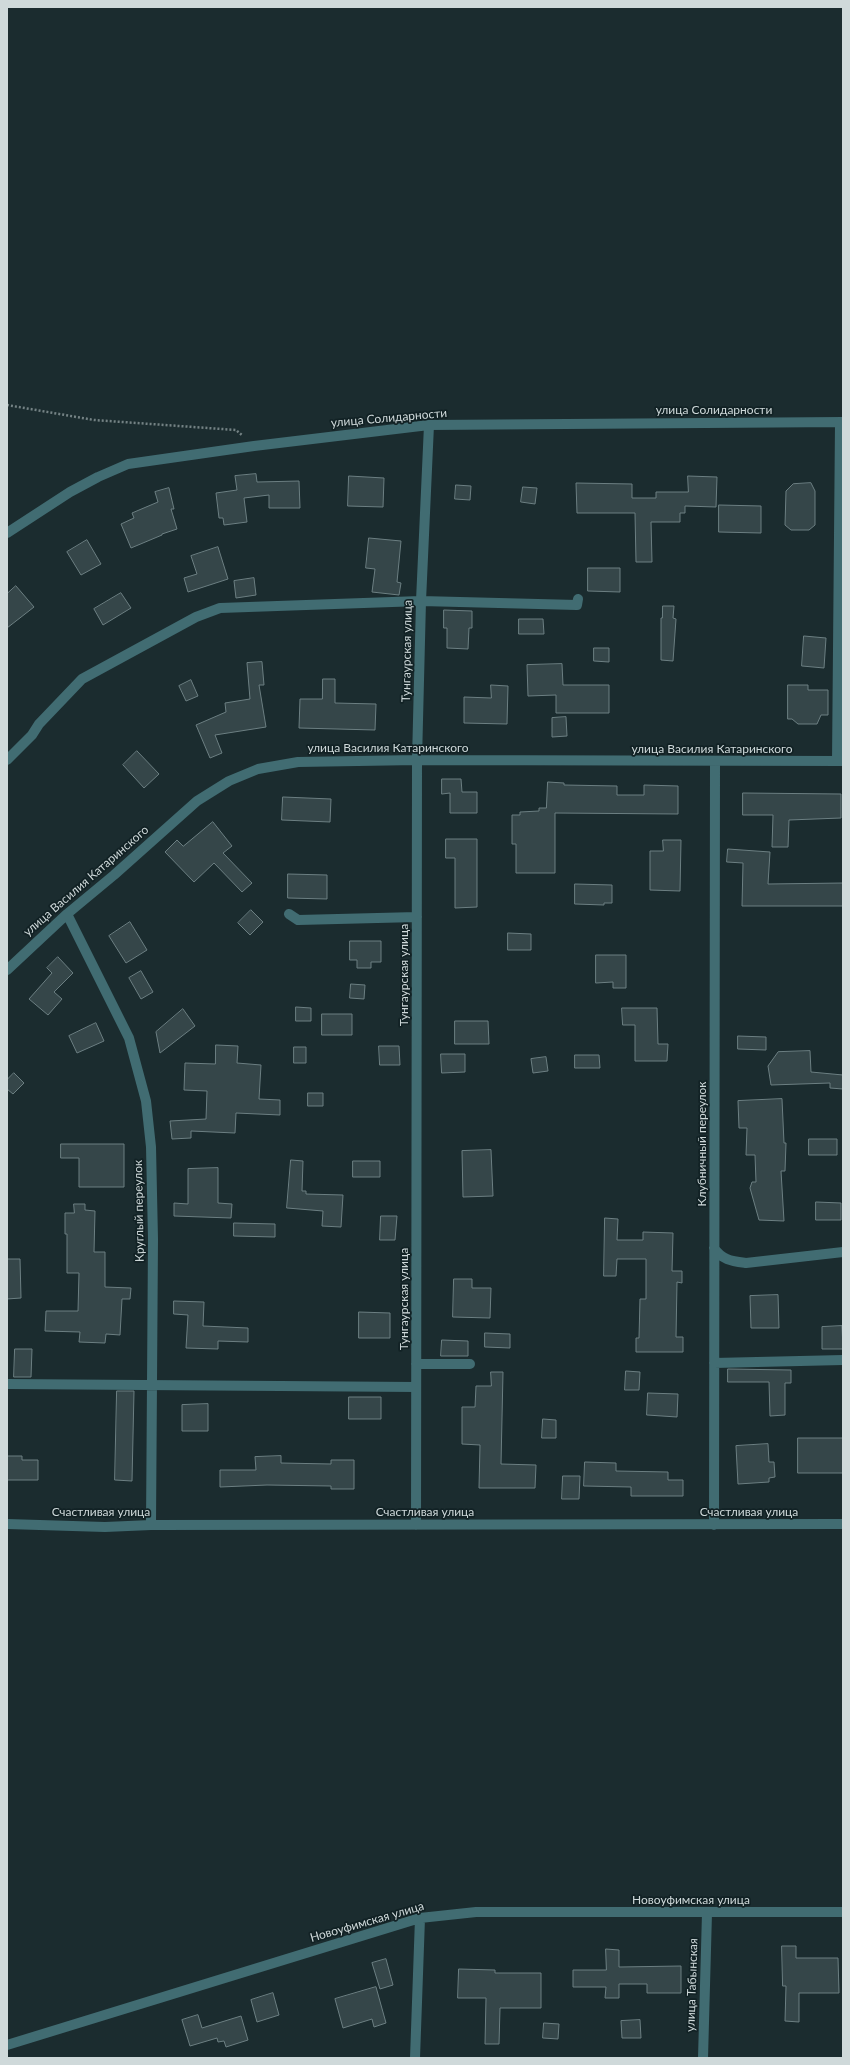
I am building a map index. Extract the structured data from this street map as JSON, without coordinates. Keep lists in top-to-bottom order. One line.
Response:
{"streets":{"street":["улица Солидарности","Тунгаурская улица","улица Василия Катаринского","Клубничный переулок","Круглый переулок","Счастливая улица","Новоуфимская улица","улица Табынская"]},"crossings":[["улица Солидарности","Тунгаурская улица"],["Тунгаурская улица","улица Василия Катаринского"],["Тунгаурская улица","Счастливая улица"],["улица Василия Катаринского","Клубничный переулок"],["улица Василия Катаринского","Круглый переулок"],["Клубничный переулок","Счастливая улица"],["Круглый переулок","Счастливая улица"],["Новоуфимская улица","улица Табынская"]]}
